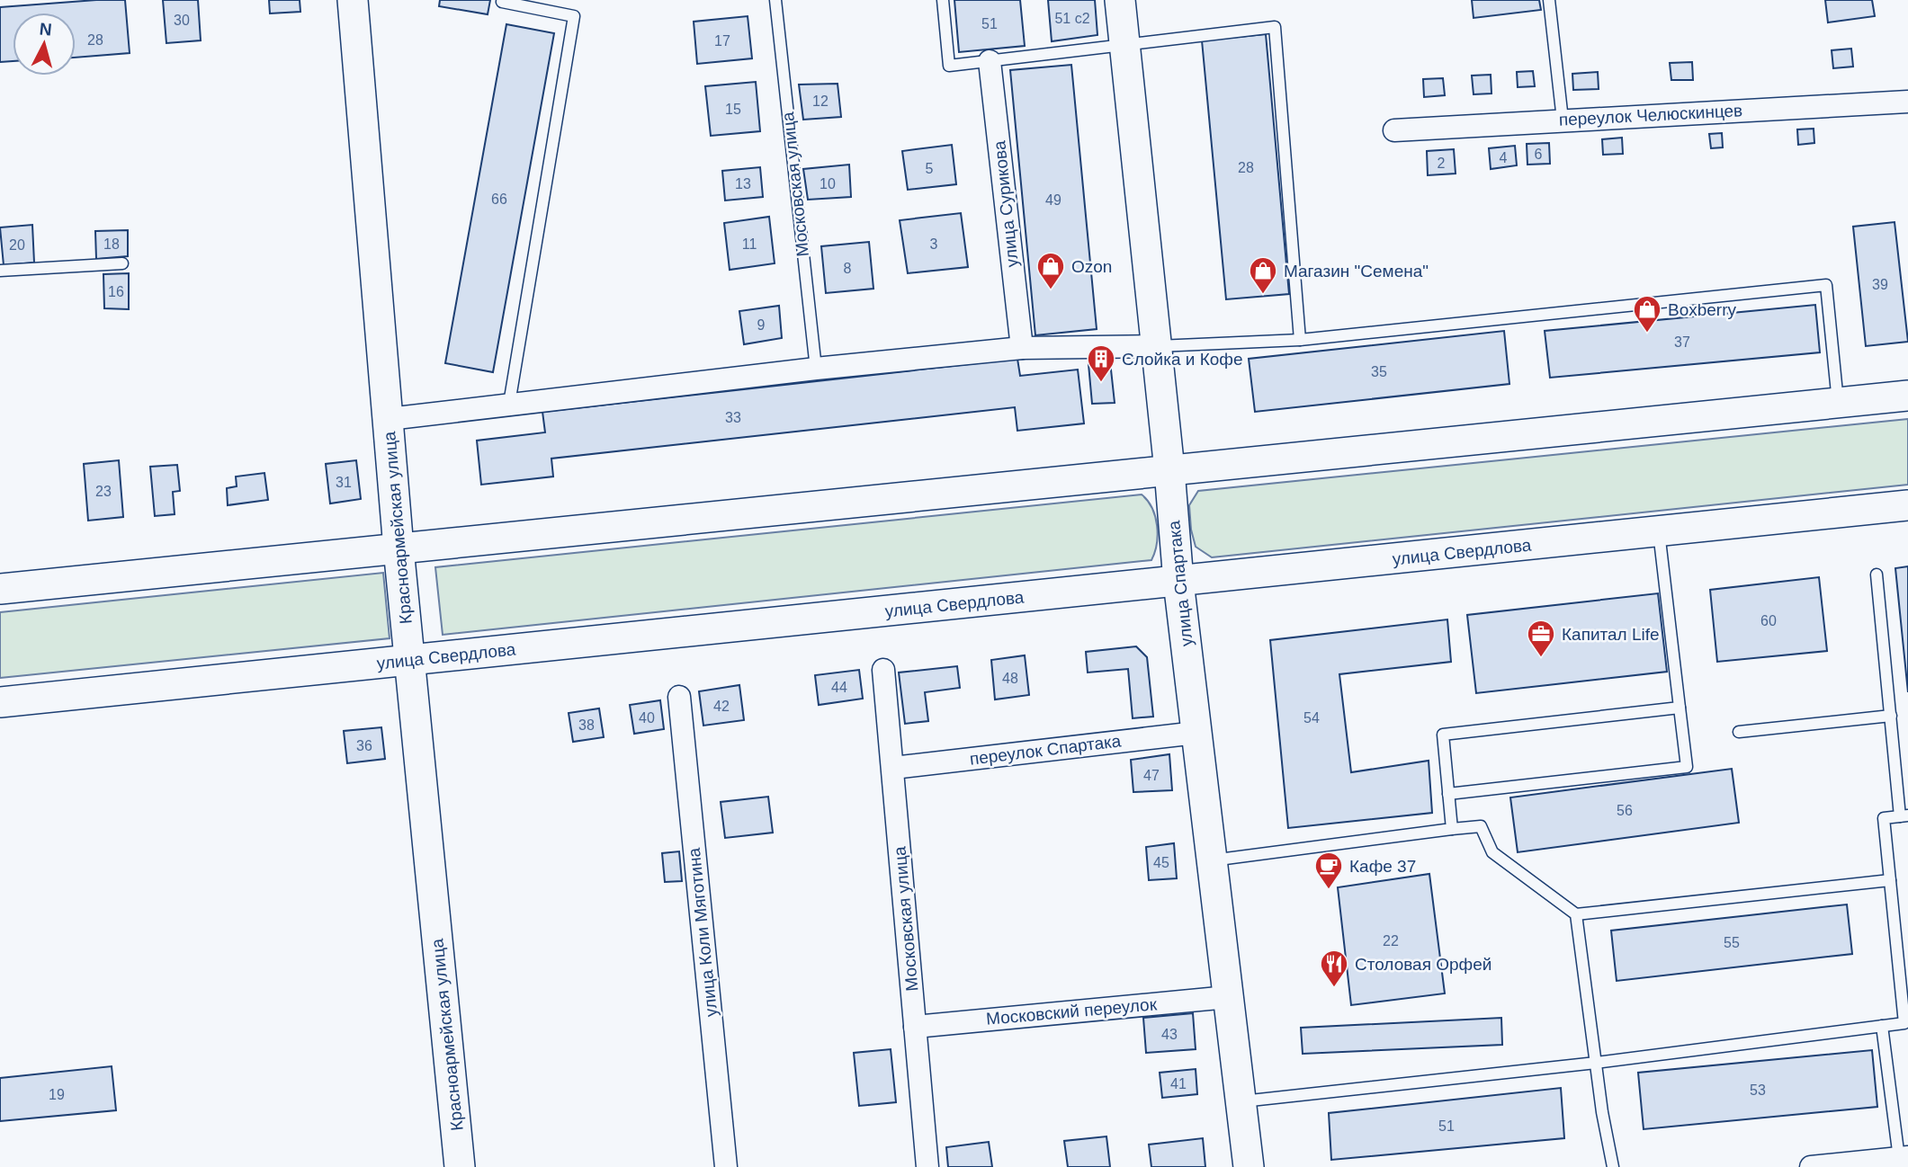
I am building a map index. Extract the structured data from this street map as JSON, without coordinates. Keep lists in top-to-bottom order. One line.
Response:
{"streets":{"main road":["Красноармейская улица","улица Свердлова","улица Спартака"],"street":["переулок Челюскинцев","Московская улица","улица Сурикова","переулок Спартака","улица Коли Мяготина","Московский переулок"]},"crossings":[["Московская улица","переулок Спартака"],["Московская улица","Московский переулок"],["Красноармейская улица","улица Свердлова"],["улица Свердлова","улица Спартака"],["улица Спартака","переулок Спартака"],["улица Спартака","Московский переулок"]],"places":{"shop":["Ozon","Магазин \"Семена\"","Boxberry"],"building":["Слойка и Кофе"],"office":["Капитал Life"],"cafe":["Кафе 37"],"restaurant":["Столовая Орфей"]},"house_numbers":["51 с2","30","51","28","17","12","15","6","4","2","28","5","13","10","66","49","18","11","3","20","8","39","16","9","37","35","33","31","23","60","48","44","42","40","54","38","36","47","56","45","22","55","43","41","53","19","51"],"north":"top"}
